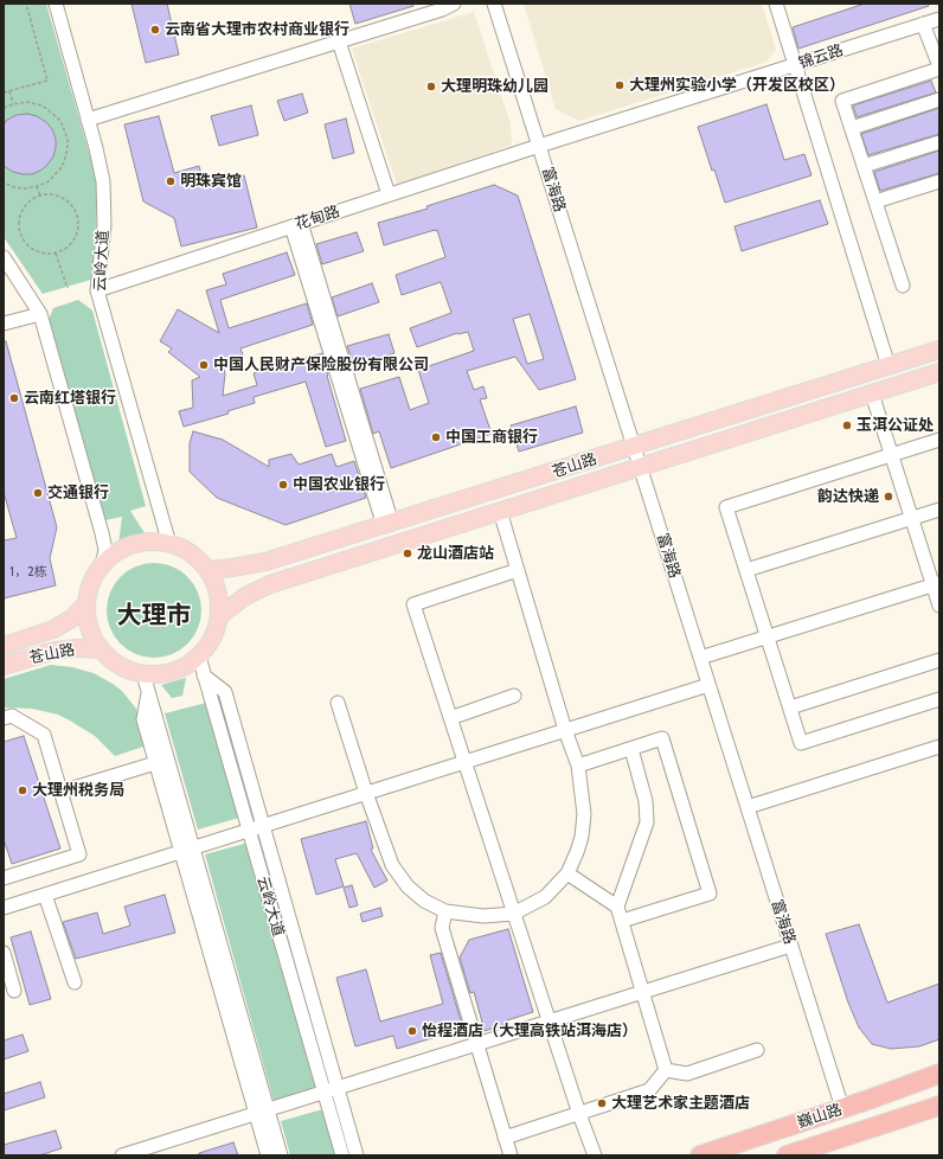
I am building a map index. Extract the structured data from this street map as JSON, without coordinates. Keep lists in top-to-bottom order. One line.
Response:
{"streets":{"highway":["巍山路"],"main road":["苍山路"],"street":["锦云路","富海路","花甸路","云岭大道"]},"crossings":[["锦云路","富海路"],["锦云路","花甸路"],["富海路","花甸路"],["富海路","苍山路"],["富海路","巍山路"],["花甸路","云岭大道"],["云岭大道","苍山路"]],"districts":["大理市"],"places":["云南省大理市农村商业银行","大理州实验小学（开发区校区）","大理明珠幼儿园","明珠宾馆","中国人民财产保险股份有限公司","云南红塔银行","玉洱公证处","中国工商银行","中国农业银行","交通银行","韵达快递","龙山酒店站","大理州税务局","怡程酒店（大理高铁站洱海店）","大理艺术家主题酒店"],"house_numbers":["1，2栋"]}
